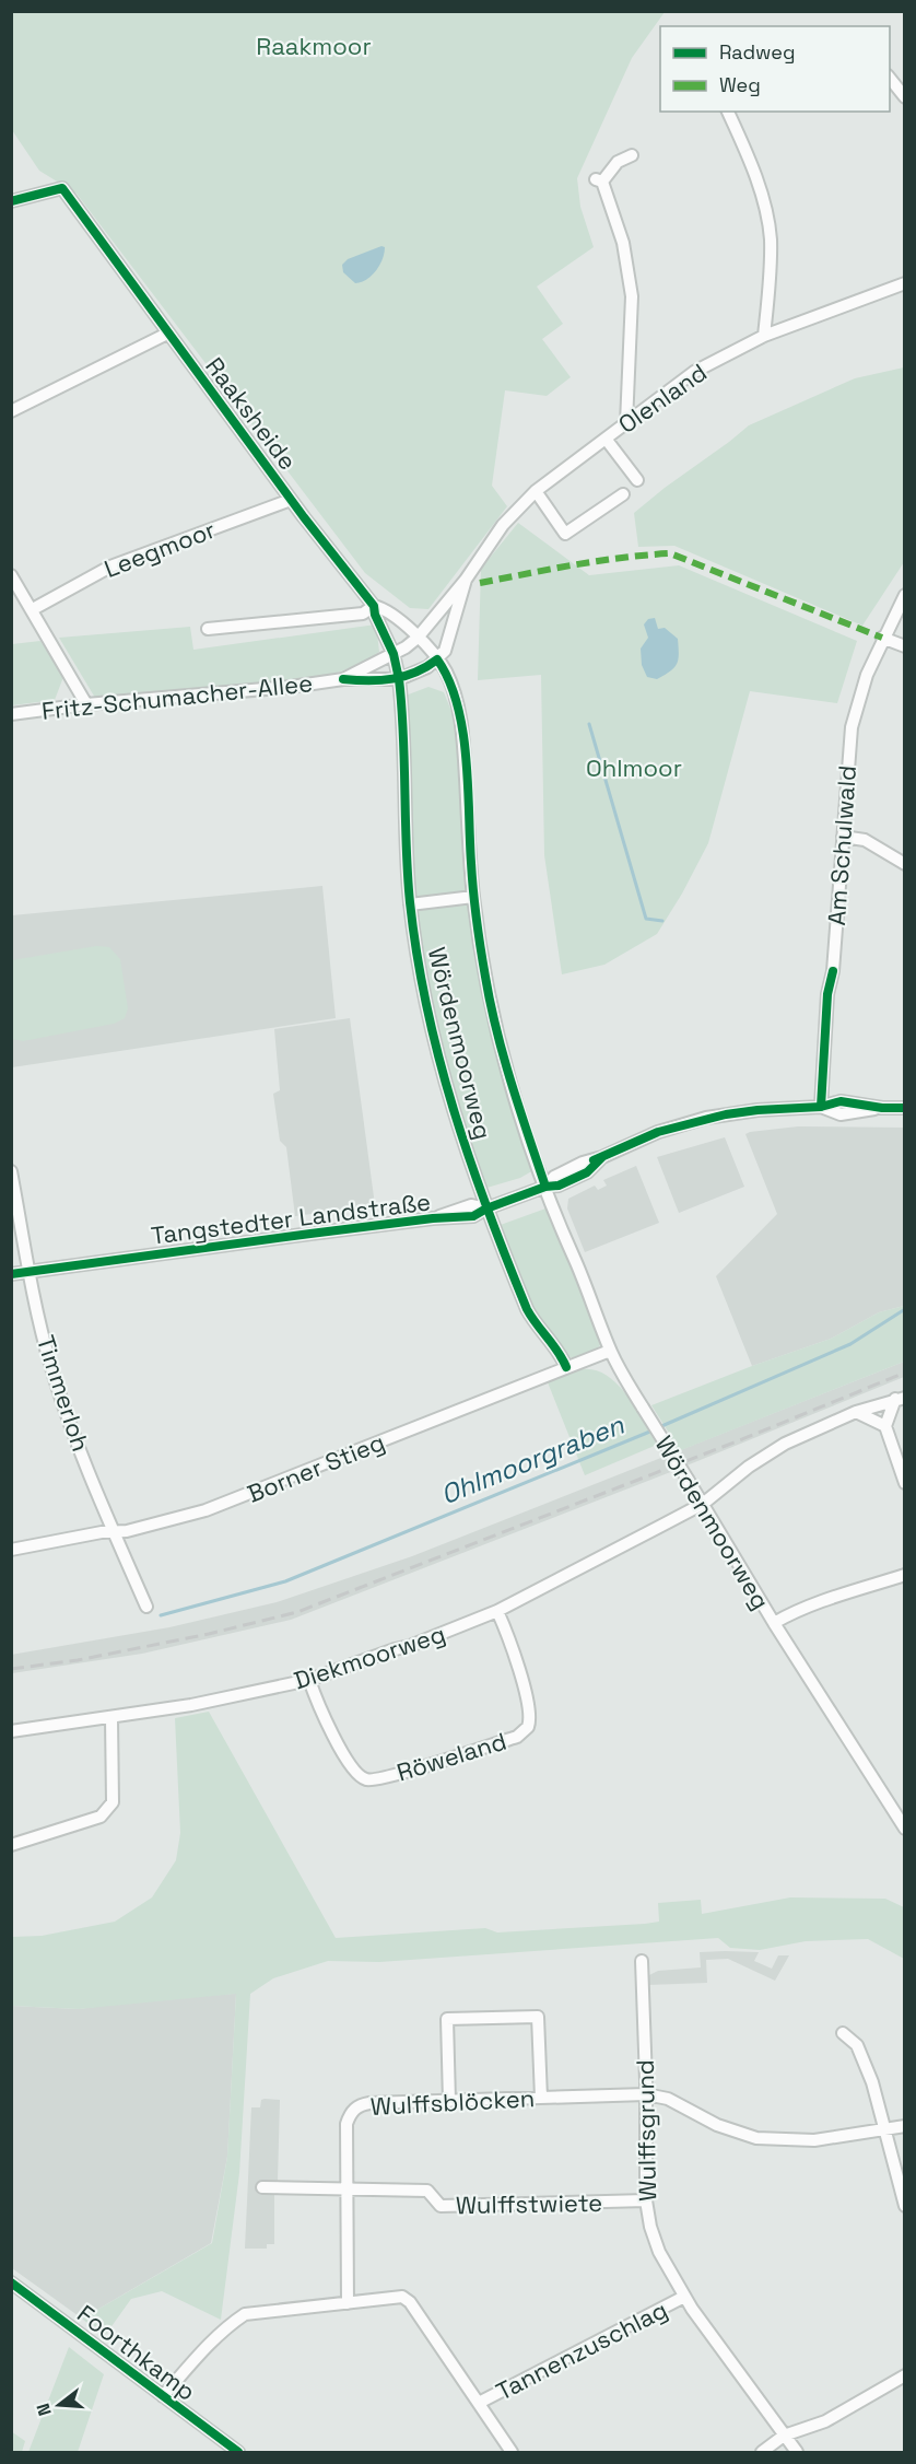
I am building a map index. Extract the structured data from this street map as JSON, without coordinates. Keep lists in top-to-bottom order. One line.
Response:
{"streets":{"street":["Olenland","Raaksheide","Leegmoor","Fritz-Schumacher-Allee","Am Schulwald","Wördenmoorweg","Tangstedter Landstraße","Timmerloh","Borner Stieg","Diekmoorweg","Röweland","Wulffsblöcken","Wulffsgrund","Wulffstwiete","Tannenzuschlag","Foorthkamp"]},"crossings":[["Olenland","Raaksheide"],["Olenland","Fritz-Schumacher-Allee"],["Olenland","Wördenmoorweg"],["Raaksheide","Leegmoor"],["Raaksheide","Fritz-Schumacher-Allee"],["Raaksheide","Wördenmoorweg"],["Fritz-Schumacher-Allee","Wördenmoorweg"],["Am Schulwald","Tangstedter Landstraße"],["Wördenmoorweg","Tangstedter Landstraße"],["Wördenmoorweg","Borner Stieg"],["Wördenmoorweg","Diekmoorweg"],["Tangstedter Landstraße","Timmerloh"],["Timmerloh","Borner Stieg"],["Diekmoorweg","Röweland"],["Wulffsblöcken","Wulffsgrund"],["Wulffsblöcken","Wulffstwiete"],["Wulffsgrund","Wulffstwiete"],["Wulffsgrund","Tannenzuschlag"]],"water":["Ohlmoorgraben"],"parks":["Raakmoor","Ohlmoor"],"legend":["Radweg","Weg"],"north":"left"}
